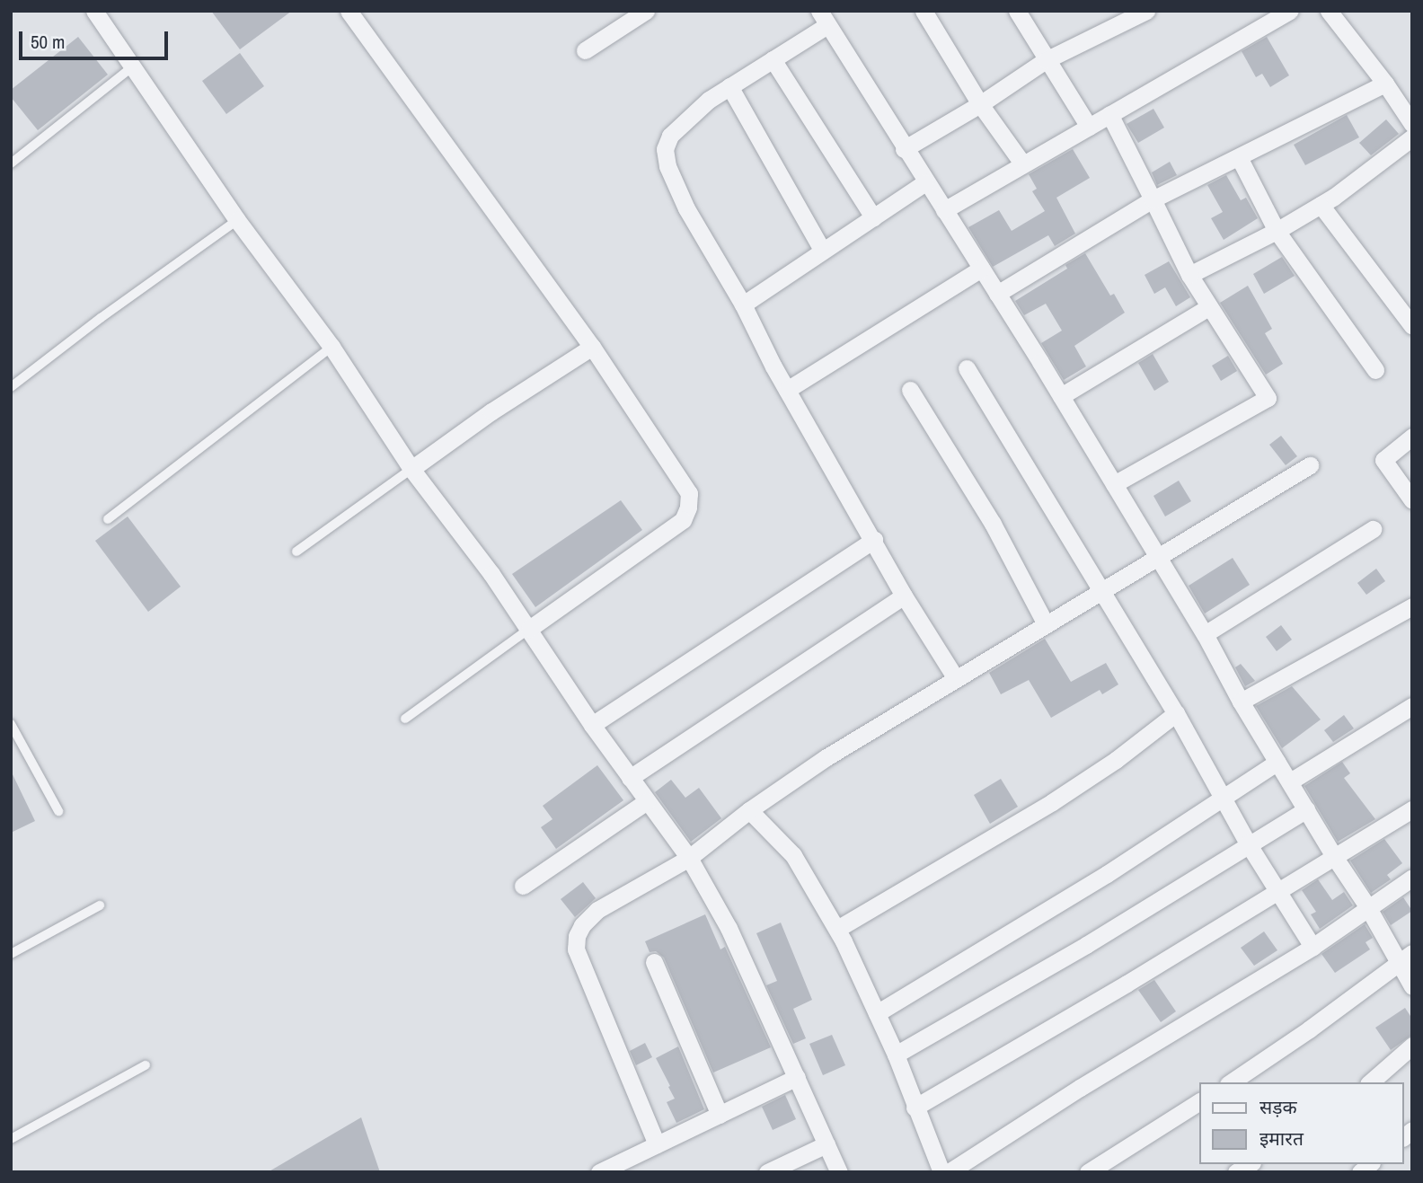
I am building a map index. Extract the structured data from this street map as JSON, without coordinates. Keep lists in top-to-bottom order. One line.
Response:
{"legend":["सड़क","इमारत"],"scale_bar":"50 m"}
